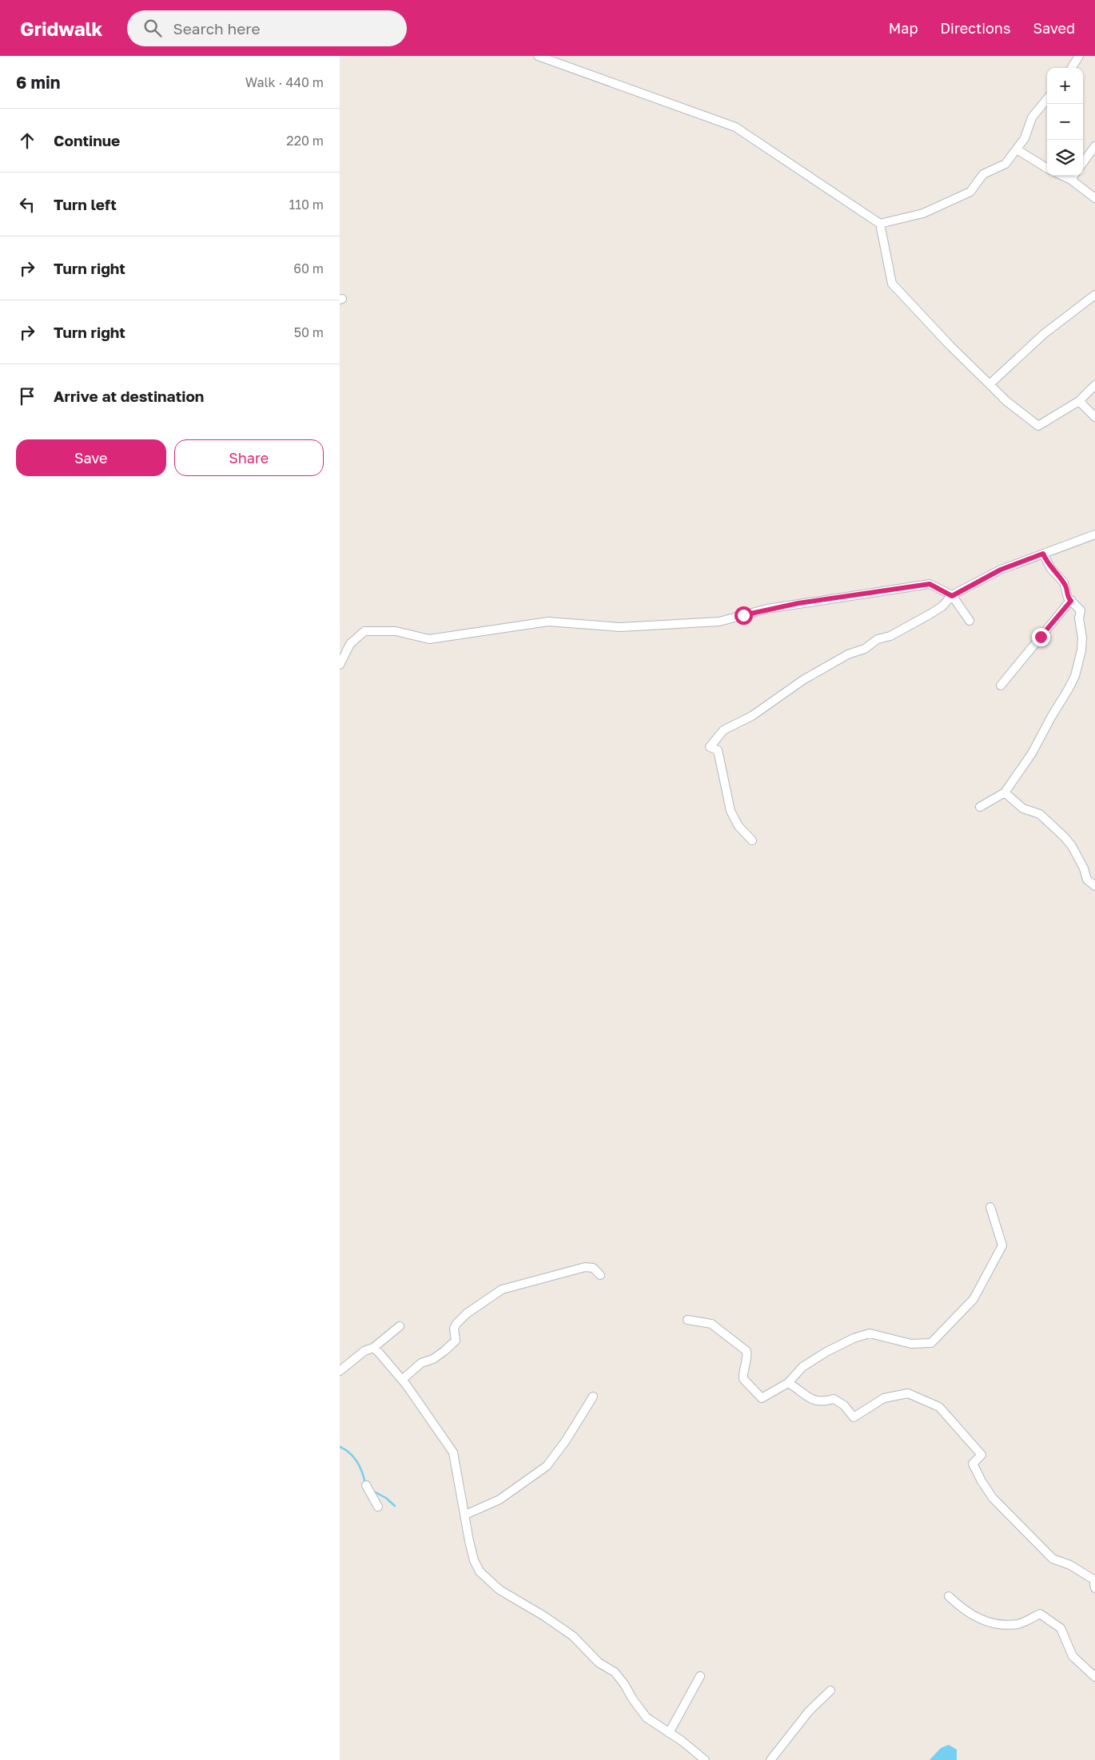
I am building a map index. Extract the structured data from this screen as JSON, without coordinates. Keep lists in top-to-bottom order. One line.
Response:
{"page":{"header":"Gridwalk","search":"Search here","nav":["Map","Directions","Saved"],"heading":["6 min","Walk · 440 m"],"map_buttons":["+","−"],"list":[["Continue","220 m"],["Turn left","110 m"],["Turn right","60 m"],["Turn right","50 m"],"Arrive at destination"],"buttons":["Save","Share"]}}
